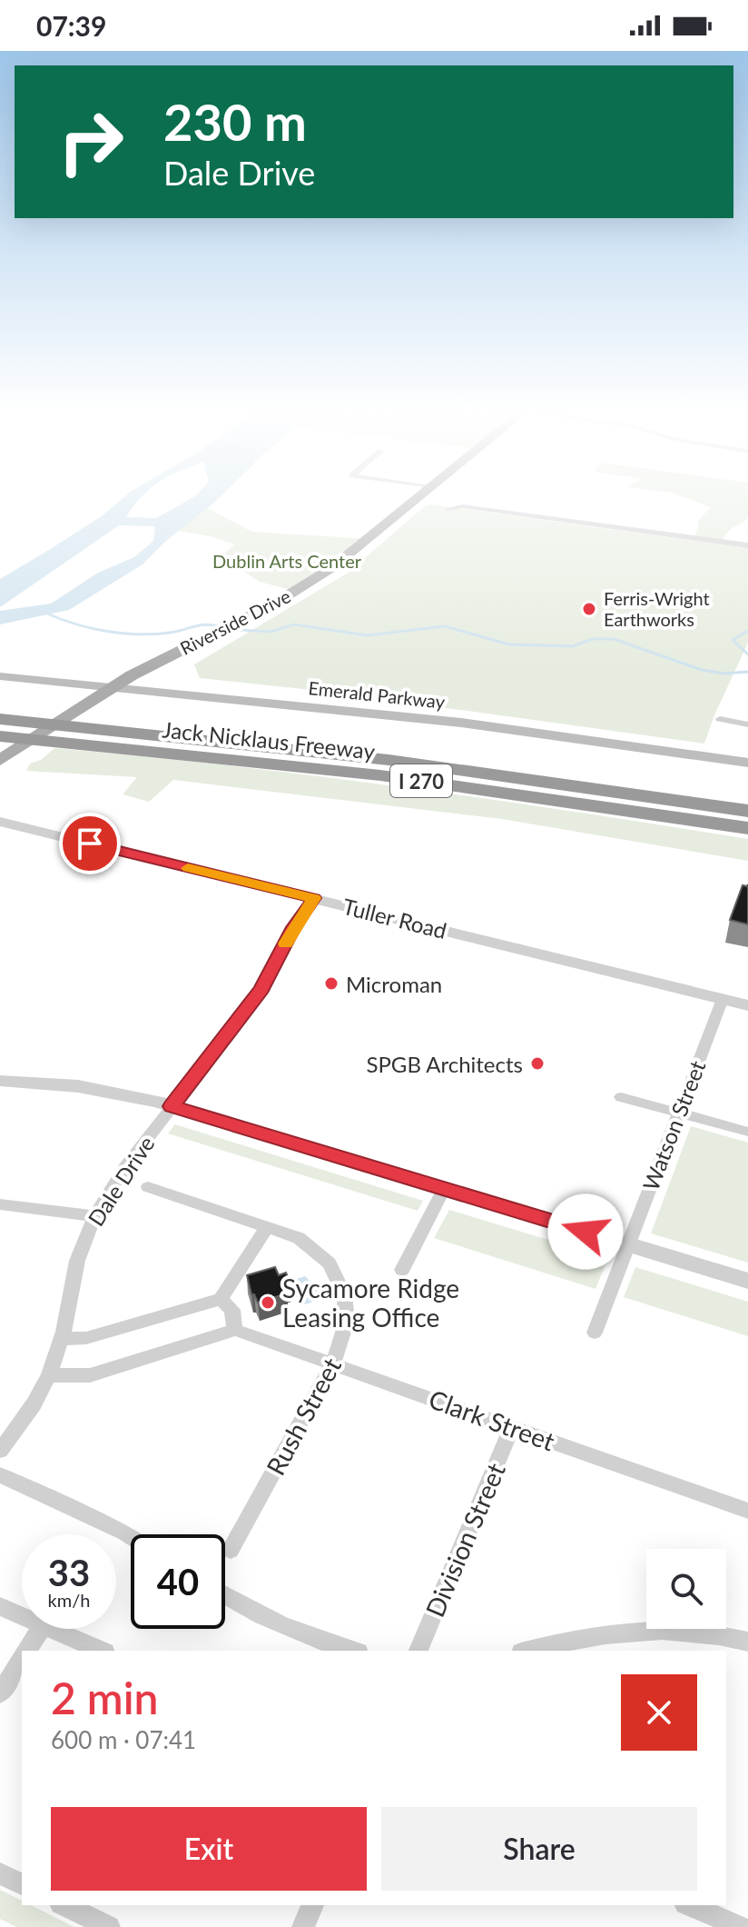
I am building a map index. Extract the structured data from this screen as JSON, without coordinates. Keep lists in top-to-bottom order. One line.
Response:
{"streets":{"highway":["Jack Nicklaus Freeway","I 270"],"main road":["Riverside Drive","Emerald Parkway"],"street":["Tuller Road","Watson Street","Dale Drive","Rush Street","Clark Street","Division Street"]},"crossings":[["Riverside Drive","Emerald Parkway"],["Tuller Road","Watson Street"],["Tuller Road","Dale Drive"],["Rush Street","Clark Street"],["Clark Street","Division Street"]],"parks":["Dublin Arts Center"],"places":["Ferris-Wright Earthworks","Microman","SPGB Architects","Sycamore Ridge Leasing Office"],"page":{"status":"07:39","turn":["230 m","Dale Drive"],"speed":"33 km/h","limit":"40","heading":["2 min","600 m · 07:41"],"buttons":["Exit","Share"]}}
